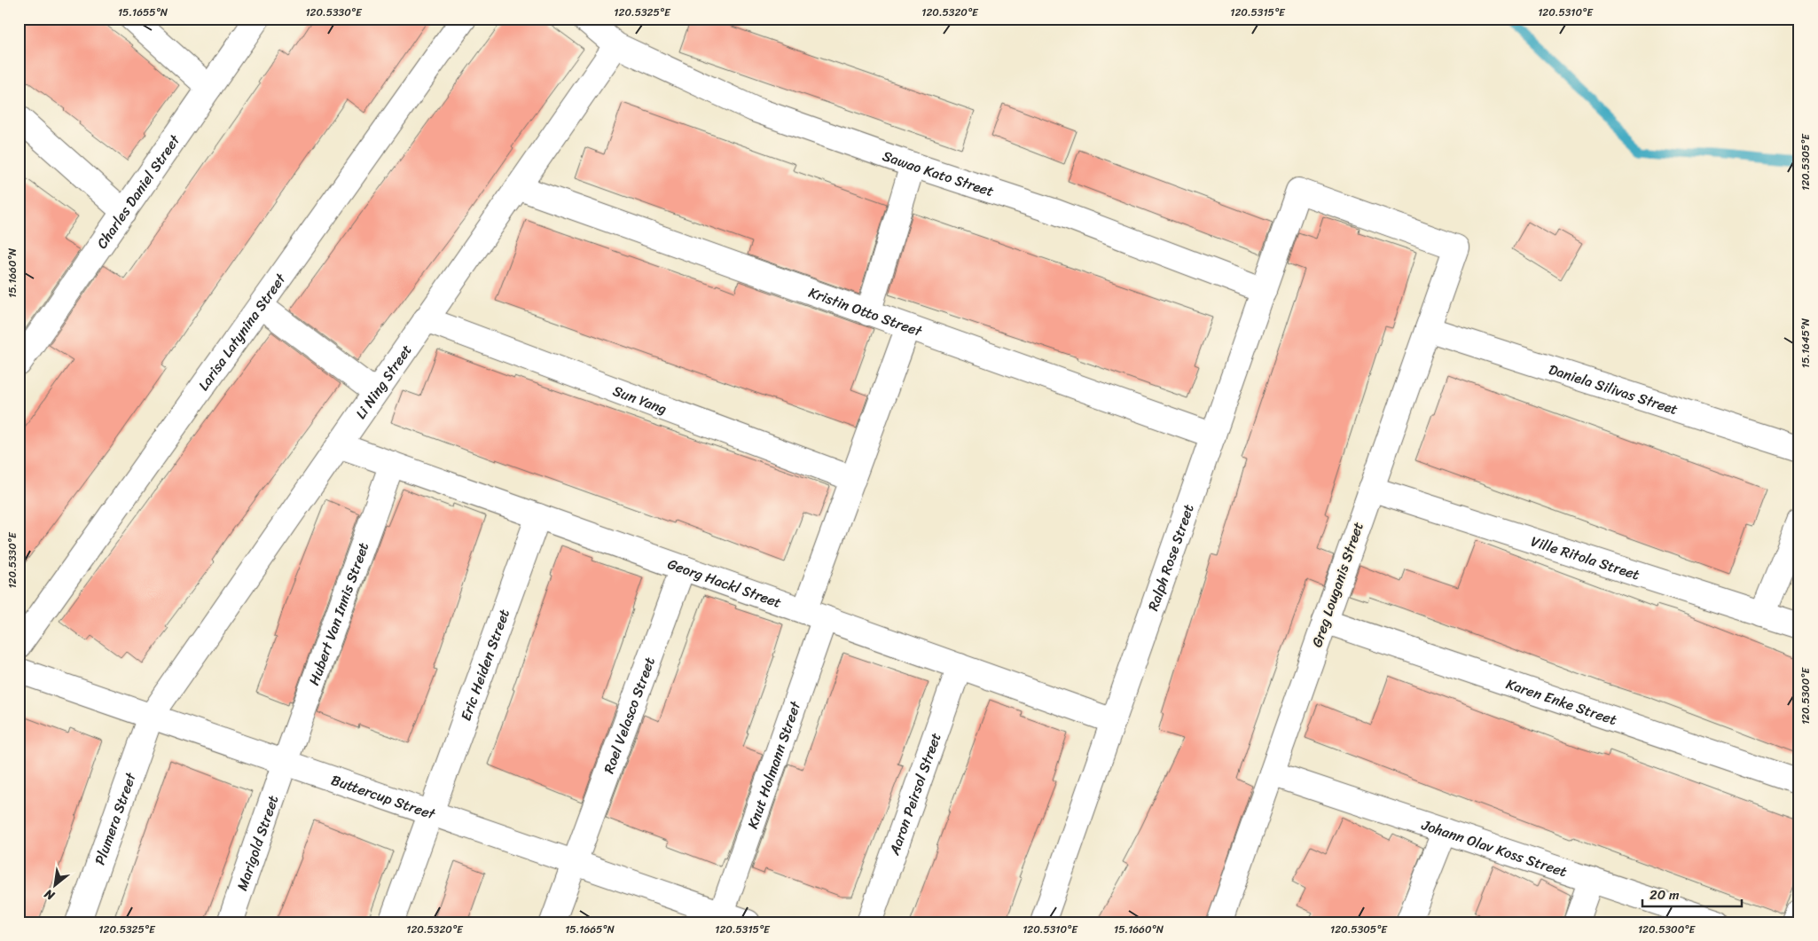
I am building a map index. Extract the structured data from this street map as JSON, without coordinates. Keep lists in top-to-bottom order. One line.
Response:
{"streets":{"street":["Sawao Kato Street","Charles Daniel Street","Kristin Otto Street","Larisa Latynina Street","Li Ning Street","Daniela Silivas Street","Sun Yang","Ralph Rose Street","Ville Ritola Street","Georg Hackl Street","Greg Louganis Street","Hubert Van Innis Street","Eric Heiden Street","Karen Enke Street","Roel Velasco Street","Knut Holmann Street","Aaron Peirsol Street","Buttercup Street","Plumera Street","Marigold Street","Johann Olav Koss Street"]},"crossings":[["Sawao Kato Street","Li Ning Street"],["Sawao Kato Street","Ralph Rose Street"],["Kristin Otto Street","Li Ning Street"],["Kristin Otto Street","Ralph Rose Street"],["Kristin Otto Street","Knut Holmann Street"],["Li Ning Street","Sun Yang"],["Li Ning Street","Georg Hackl Street"],["Li Ning Street","Buttercup Street"],["Li Ning Street","Plumera Street"],["Daniela Silivas Street","Greg Louganis Street"],["Sun Yang","Knut Holmann Street"],["Ralph Rose Street","Georg Hackl Street"],["Ralph Rose Street","Greg Louganis Street"],["Ville Ritola Street","Greg Louganis Street"],["Georg Hackl Street","Hubert Van Innis Street"],["Georg Hackl Street","Eric Heiden Street"],["Georg Hackl Street","Roel Velasco Street"],["Georg Hackl Street","Knut Holmann Street"],["Georg Hackl Street","Aaron Peirsol Street"],["Greg Louganis Street","Karen Enke Street"],["Greg Louganis Street","Johann Olav Koss Street"],["Hubert Van Innis Street","Buttercup Street"],["Hubert Van Innis Street","Marigold Street"],["Eric Heiden Street","Buttercup Street"],["Roel Velasco Street","Buttercup Street"],["Knut Holmann Street","Buttercup Street"],["Buttercup Street","Plumera Street"],["Buttercup Street","Marigold Street"]],"scale_bar":"20 m","north":"bottom left","coordinates":["15.1655°N","120.5330°E","120.5325°E","120.5320°E","120.5315°E","120.5310°E","120.5305°E","15.1660°N","15.1645°N","120.5300°E","15.1665°N"]}
